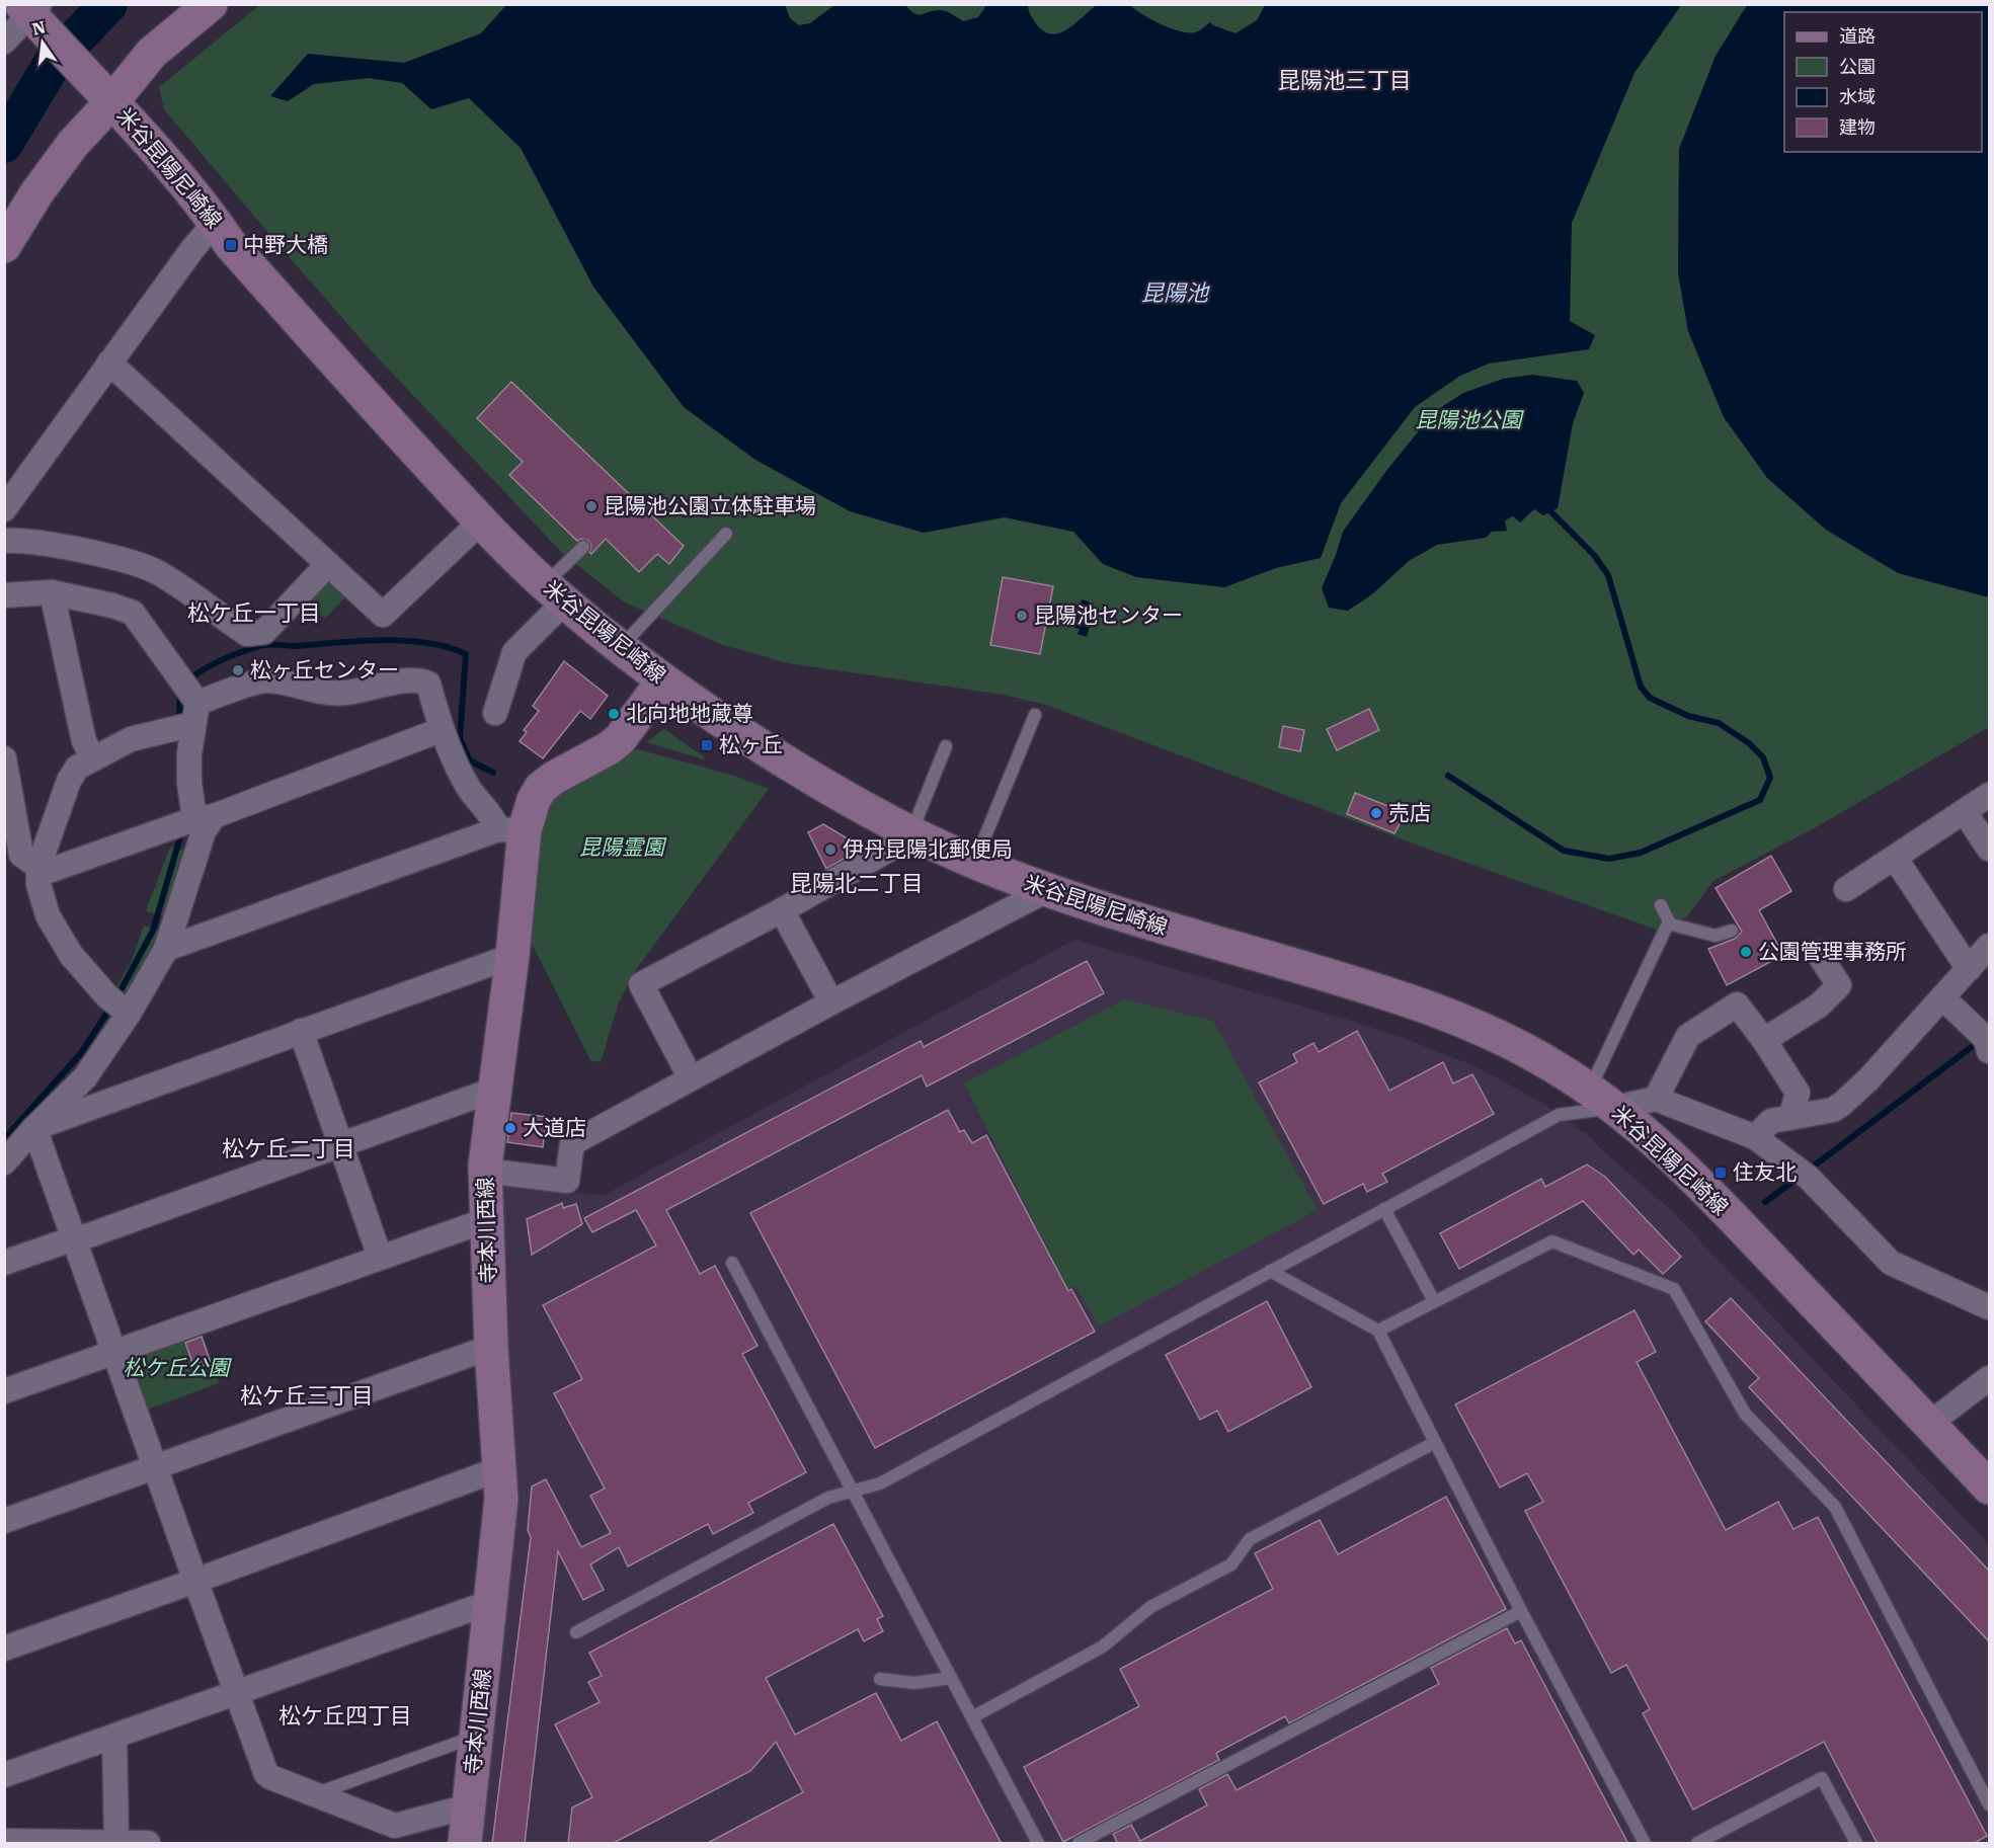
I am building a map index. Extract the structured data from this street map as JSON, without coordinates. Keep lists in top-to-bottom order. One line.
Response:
{"streets":{"main road":["米谷昆陽尼崎線","寺本川西線"]},"crossings":[["米谷昆陽尼崎線","寺本川西線"]],"districts":["昆陽池三丁目","松ケ丘一丁目","昆陽北二丁目","松ケ丘二丁目","松ケ丘三丁目","松ケ丘四丁目"],"water":["昆陽池"],"parks":["昆陽池公園","昆陽霊園","松ケ丘公園"],"places":{"transit":["中野大橋","松ヶ丘","住友北"],"other":["昆陽池公園立体駐車場","昆陽池センター","松ヶ丘センター","北向地地蔵尊","売店","伊丹昆陽北郵便局","公園管理事務所","大道店"]},"legend":["道路","公園","水域","建物"],"north":"top"}
